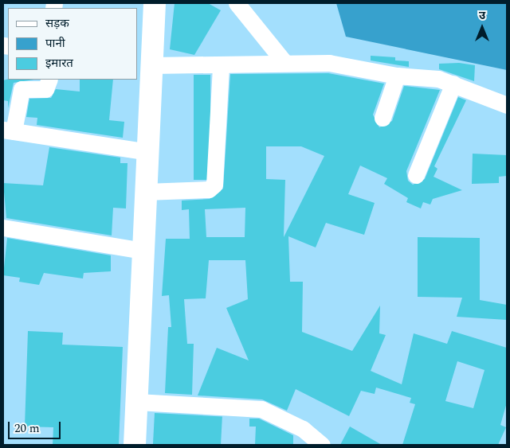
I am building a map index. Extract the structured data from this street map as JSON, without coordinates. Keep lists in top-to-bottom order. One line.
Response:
{"legend":["सड़क","पानी","इमारत"],"scale_bar":"20 m","north":"top"}
